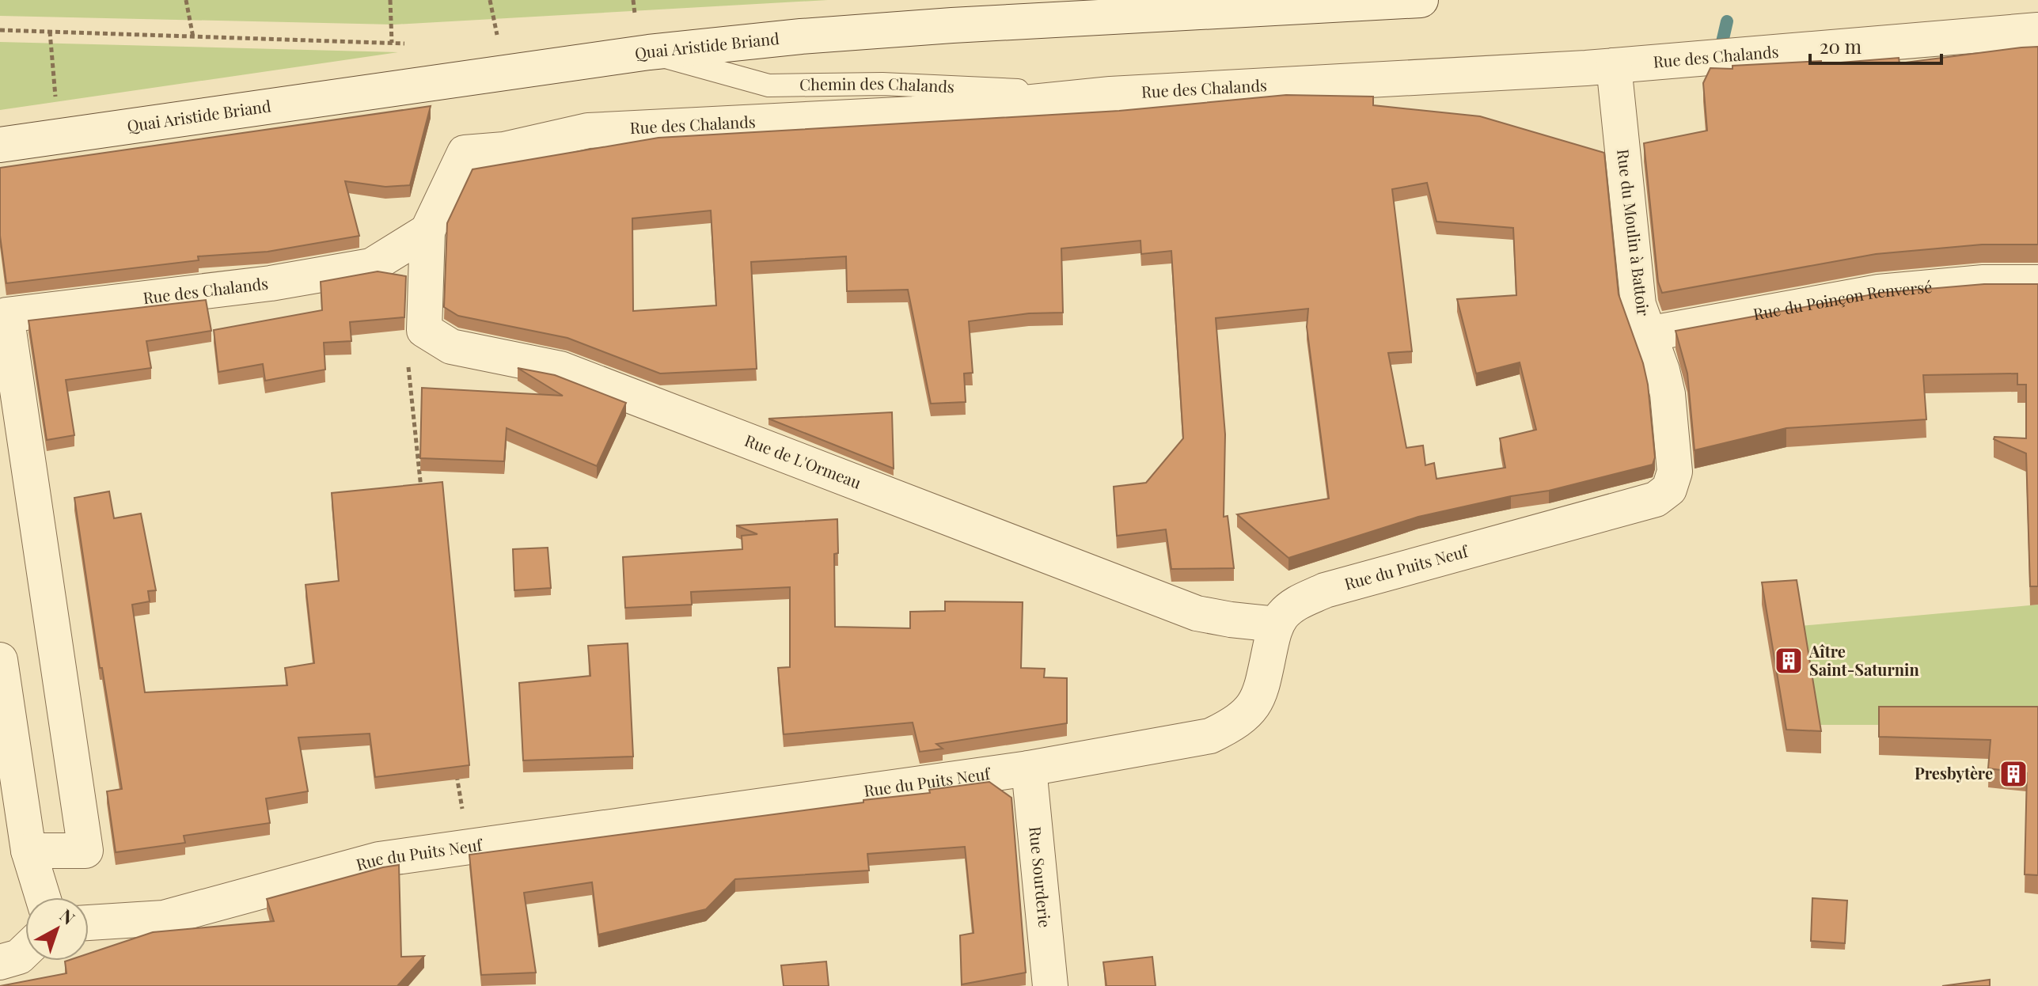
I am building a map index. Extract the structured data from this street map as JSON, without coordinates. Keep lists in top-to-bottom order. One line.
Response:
{"streets":{"street":["Quai Aristide Briand","Rue des Chalands","Rue du Moulin à Battoir","Rue du Poinçon Renversé","Rue de L'Ormeau","Rue du Puits Neuf","Rue Sourderie"],"lane":["Chemin des Chalands"]},"crossings":[["Quai Aristide Briand","Chemin des Chalands"],["Rue des Chalands","Chemin des Chalands"],["Rue des Chalands","Rue du Moulin à Battoir"],["Rue du Moulin à Battoir","Rue du Poinçon Renversé"],["Rue du Moulin à Battoir","Rue du Puits Neuf"],["Rue de L'Ormeau","Rue du Puits Neuf"],["Rue du Puits Neuf","Rue Sourderie"]],"places":{"building":["Aître Saint-Saturnin","Presbytère"]},"scale_bar":"20 m","north":"top right"}
